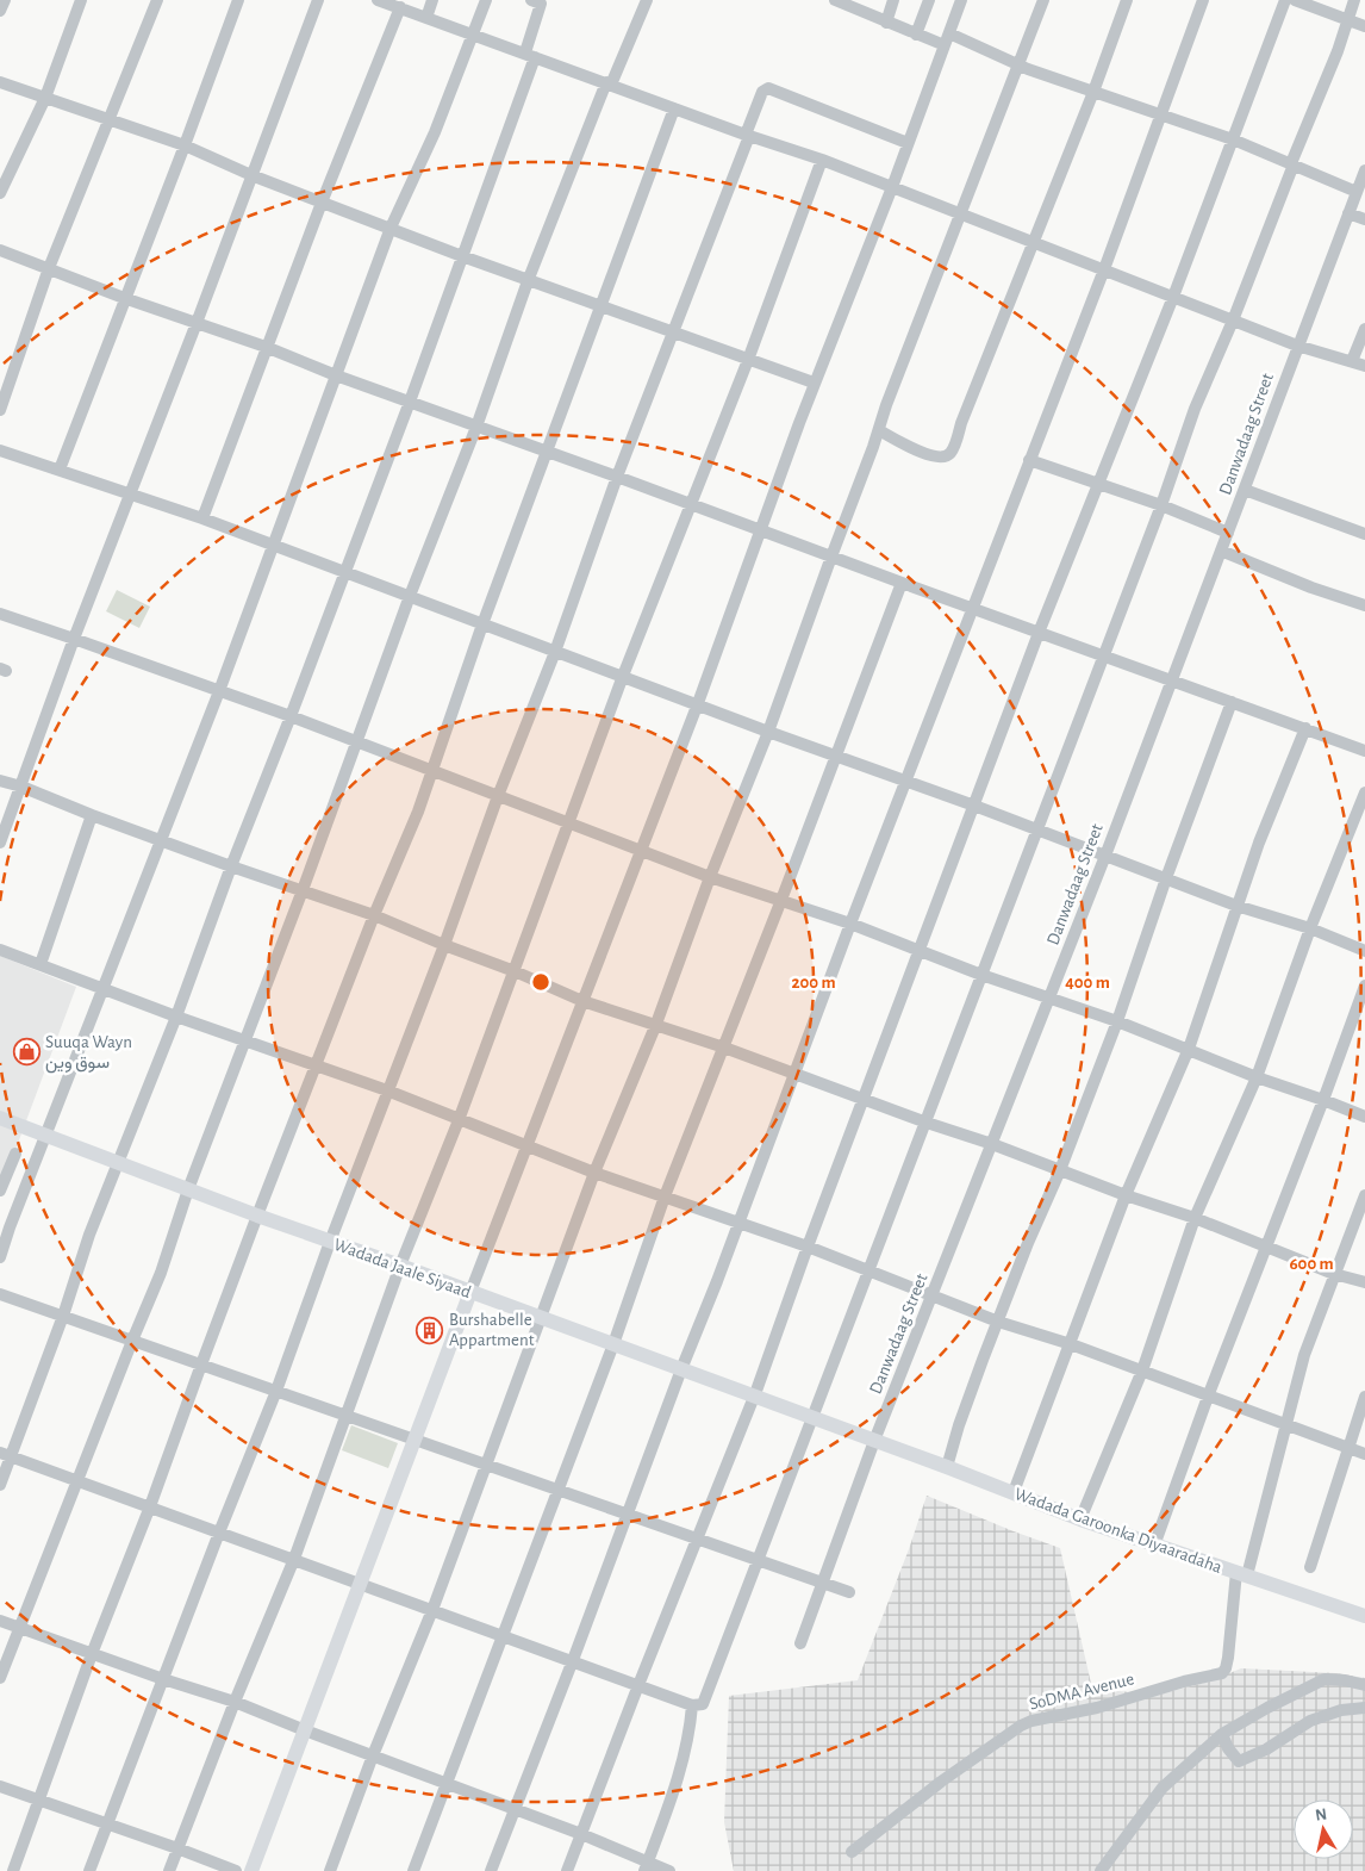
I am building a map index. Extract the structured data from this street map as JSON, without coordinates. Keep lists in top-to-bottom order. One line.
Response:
{"streets":{"main road":["Wadada Jaale Siyaad","Wadada Garoonka Diyaaradaha"],"street":["Danwadaag Street","SoDMA Avenue"]},"crossings":[["Danwadaag Street","Wadada Jaale Siyaad"],["Danwadaag Street","Wadada Garoonka Diyaaradaha"],["Wadada Jaale Siyaad","Wadada Garoonka Diyaaradaha"],["Wadada Garoonka Diyaaradaha","SoDMA Avenue"]],"places":{"shop":["Suuqa Wayn سوق وين"],"building":["Burshabelle Appartment"]},"north":"top","rings":["200 m","400 m","600 m"]}
